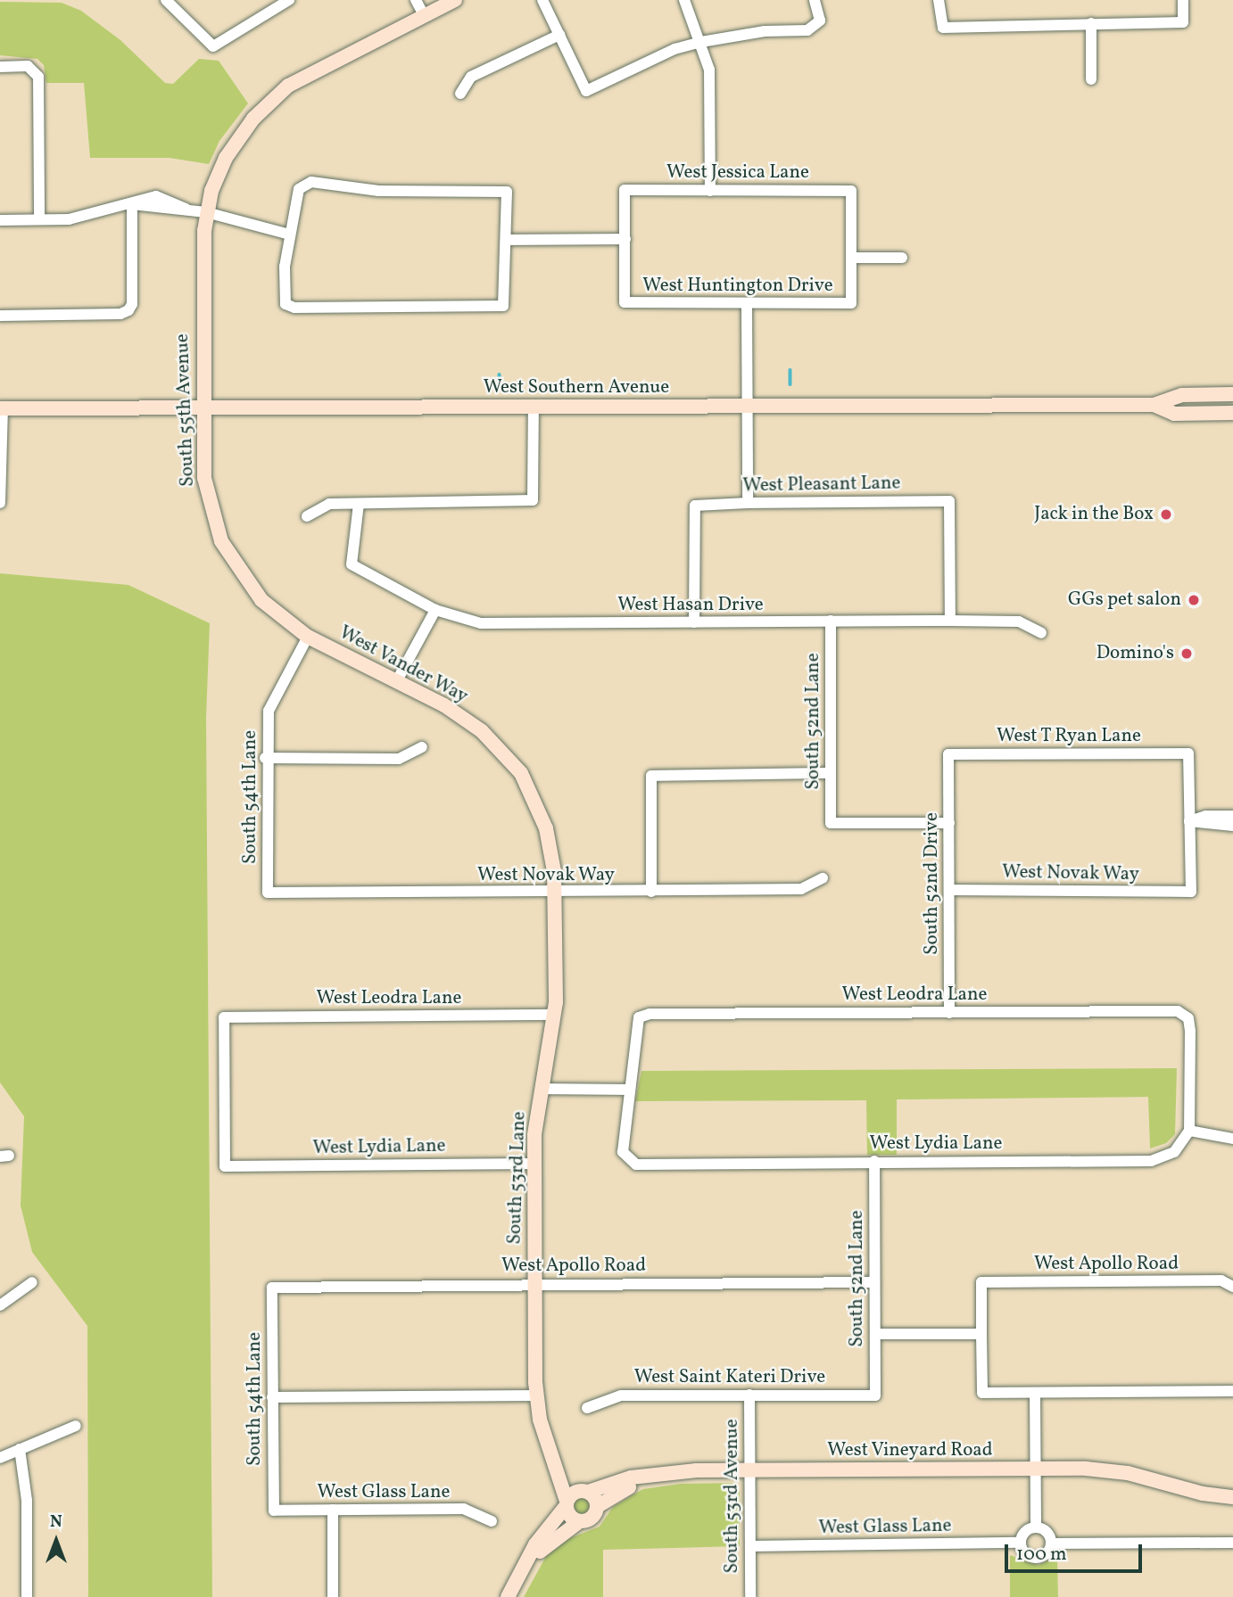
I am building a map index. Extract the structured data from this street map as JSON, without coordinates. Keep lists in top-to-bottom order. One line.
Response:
{"streets":{"street":["West Jessica Lane","West Huntington Drive","West Southern Avenue","South 55th Avenue","West Pleasant Lane","West Hasan Drive","West Vander Way","South 52nd Lane","West T Ryan Lane","South 54th Lane","West Novak Way","South 52nd Drive","West Leodra Lane","West Lydia Lane","South 53rd Lane","West Apollo Road","West Saint Kateri Drive","West Vineyard Road","West Glass Lane","South 53rd Avenue"]},"crossings":[["West Jessica Lane","West Huntington Drive"],["West Southern Avenue","South 55th Avenue"],["South 55th Avenue","West Vander Way"],["South 55th Avenue","South 54th Lane"],["West Pleasant Lane","West Hasan Drive"],["West Hasan Drive","South 52nd Lane"],["West Vander Way","South 54th Lane"],["West Vander Way","West Novak Way"],["West Vander Way","South 53rd Lane"],["South 52nd Lane","South 52nd Drive"],["South 52nd Lane","West Lydia Lane"],["South 52nd Lane","West Apollo Road"],["South 52nd Lane","West Saint Kateri Drive"],["West T Ryan Lane","West Novak Way"],["West T Ryan Lane","South 52nd Drive"],["South 54th Lane","West Novak Way"],["South 54th Lane","West Apollo Road"],["South 54th Lane","West Glass Lane"],["West Novak Way","South 52nd Drive"],["West Novak Way","South 53rd Lane"],["South 52nd Drive","West Leodra Lane"],["West Leodra Lane","West Lydia Lane"],["West Leodra Lane","South 53rd Lane"],["West Lydia Lane","South 53rd Lane"],["South 53rd Lane","West Apollo Road"],["South 53rd Lane","West Vineyard Road"],["West Saint Kateri Drive","South 53rd Avenue"],["West Vineyard Road","South 53rd Avenue"],["West Glass Lane","South 53rd Avenue"]],"places":["Jack in the Box","GGs pet salon","Domino's"],"scale_bar":"100 m","north":"top"}
